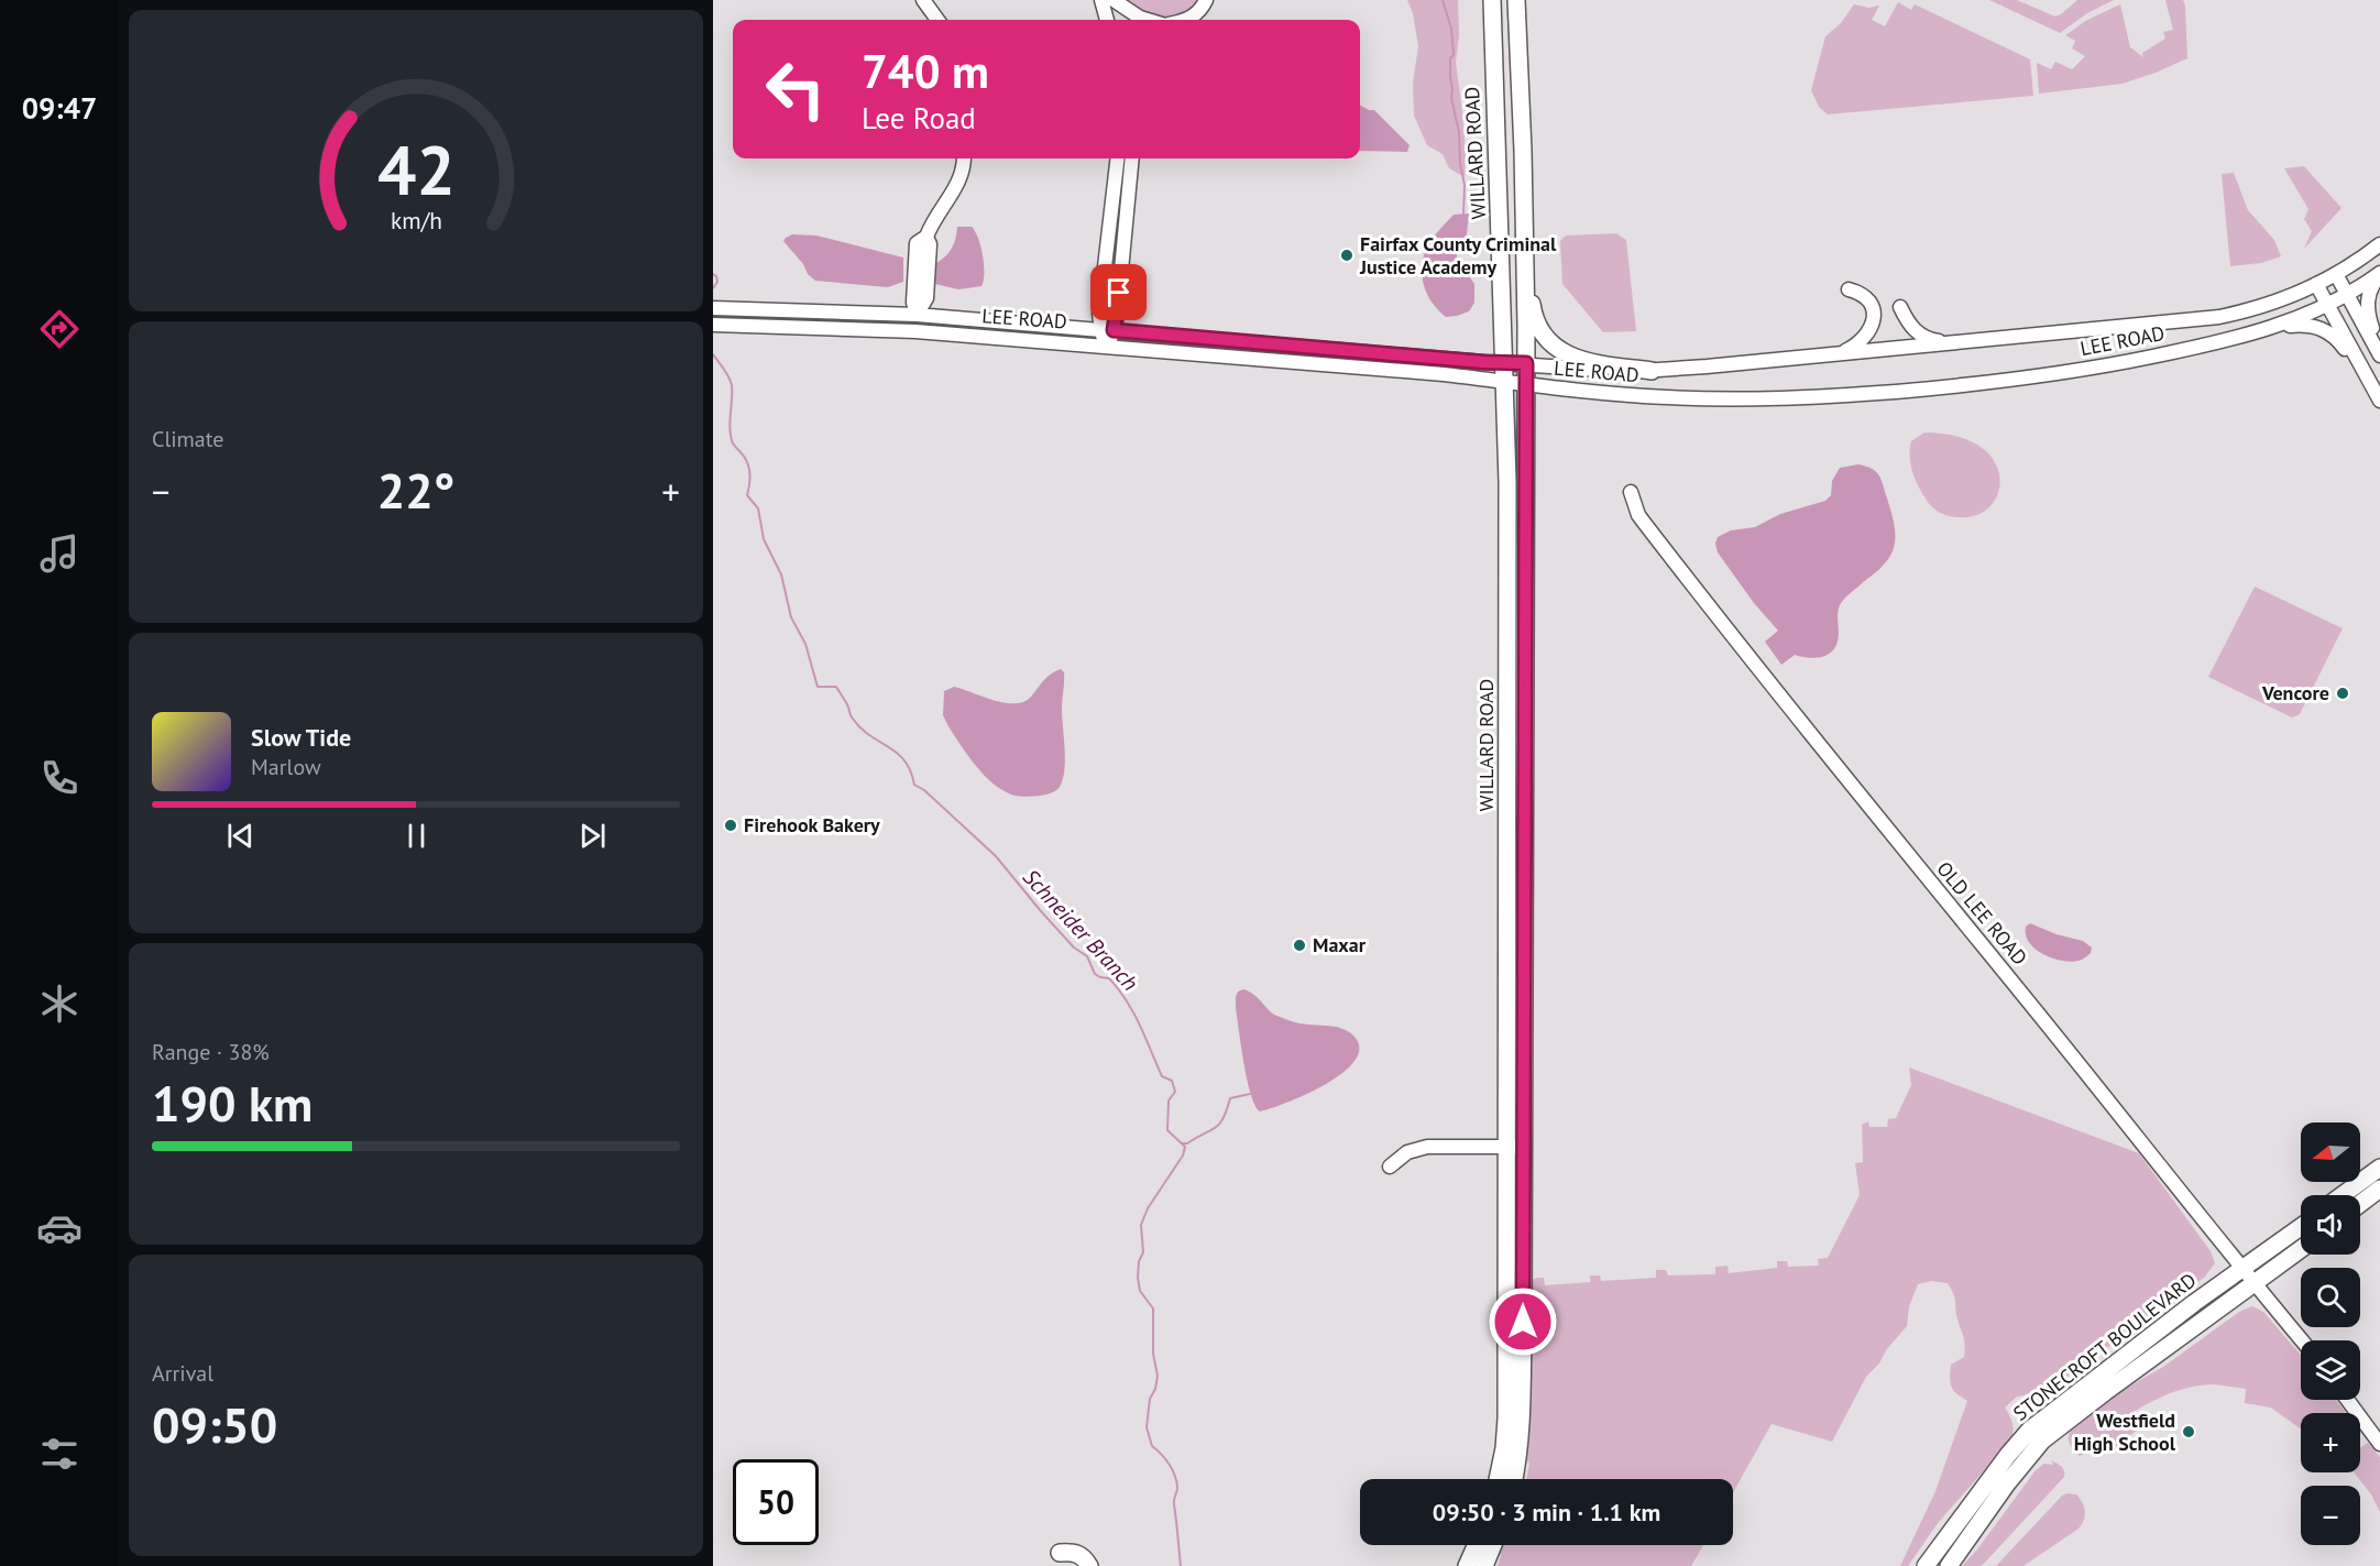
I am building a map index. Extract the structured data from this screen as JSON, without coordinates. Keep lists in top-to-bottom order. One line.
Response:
{"streets":{"main road":["WILLARD ROAD","STONECROFT BOULEVARD"],"street":["LEE ROAD","OLD LEE ROAD"]},"crossings":[["WILLARD ROAD","LEE ROAD"],["OLD LEE ROAD","STONECROFT BOULEVARD"]],"water":["Schneider Branch"],"places":["Fairfax County Criminal Justice Academy","Vencore","Firehook Bakery","Maxar","Westfield High School"],"north":"left","page":{"tabs":"09:47","turn":["740 m","Lee Road"],"tile":["Climate",["Range · 38%","190 km"],["Arrival","09:50"]],"heat":["−","22°","+"],"song":["Slow Tide","Marlow"],"map_buttons":["+","−"],"limit":"50","trip":"09:50 · 3 min · 1.1 km","gauge":["42","km/h"]}}
